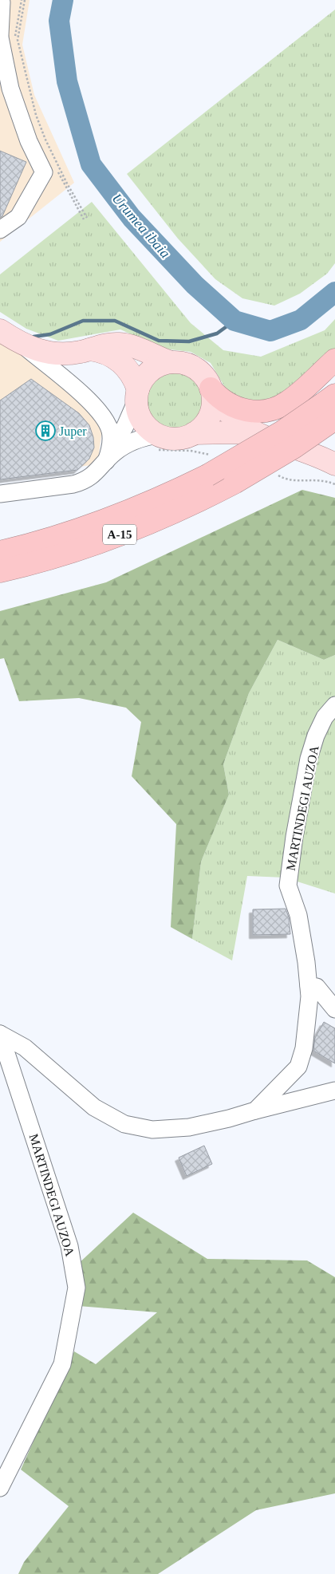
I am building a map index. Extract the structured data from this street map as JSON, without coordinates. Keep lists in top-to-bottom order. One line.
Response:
{"streets":{"highway":["A-15"],"street":["MARTINDEGI AUZOA"]},"water":["Urumea ibaia"],"places":{"building":["Juper"]}}
